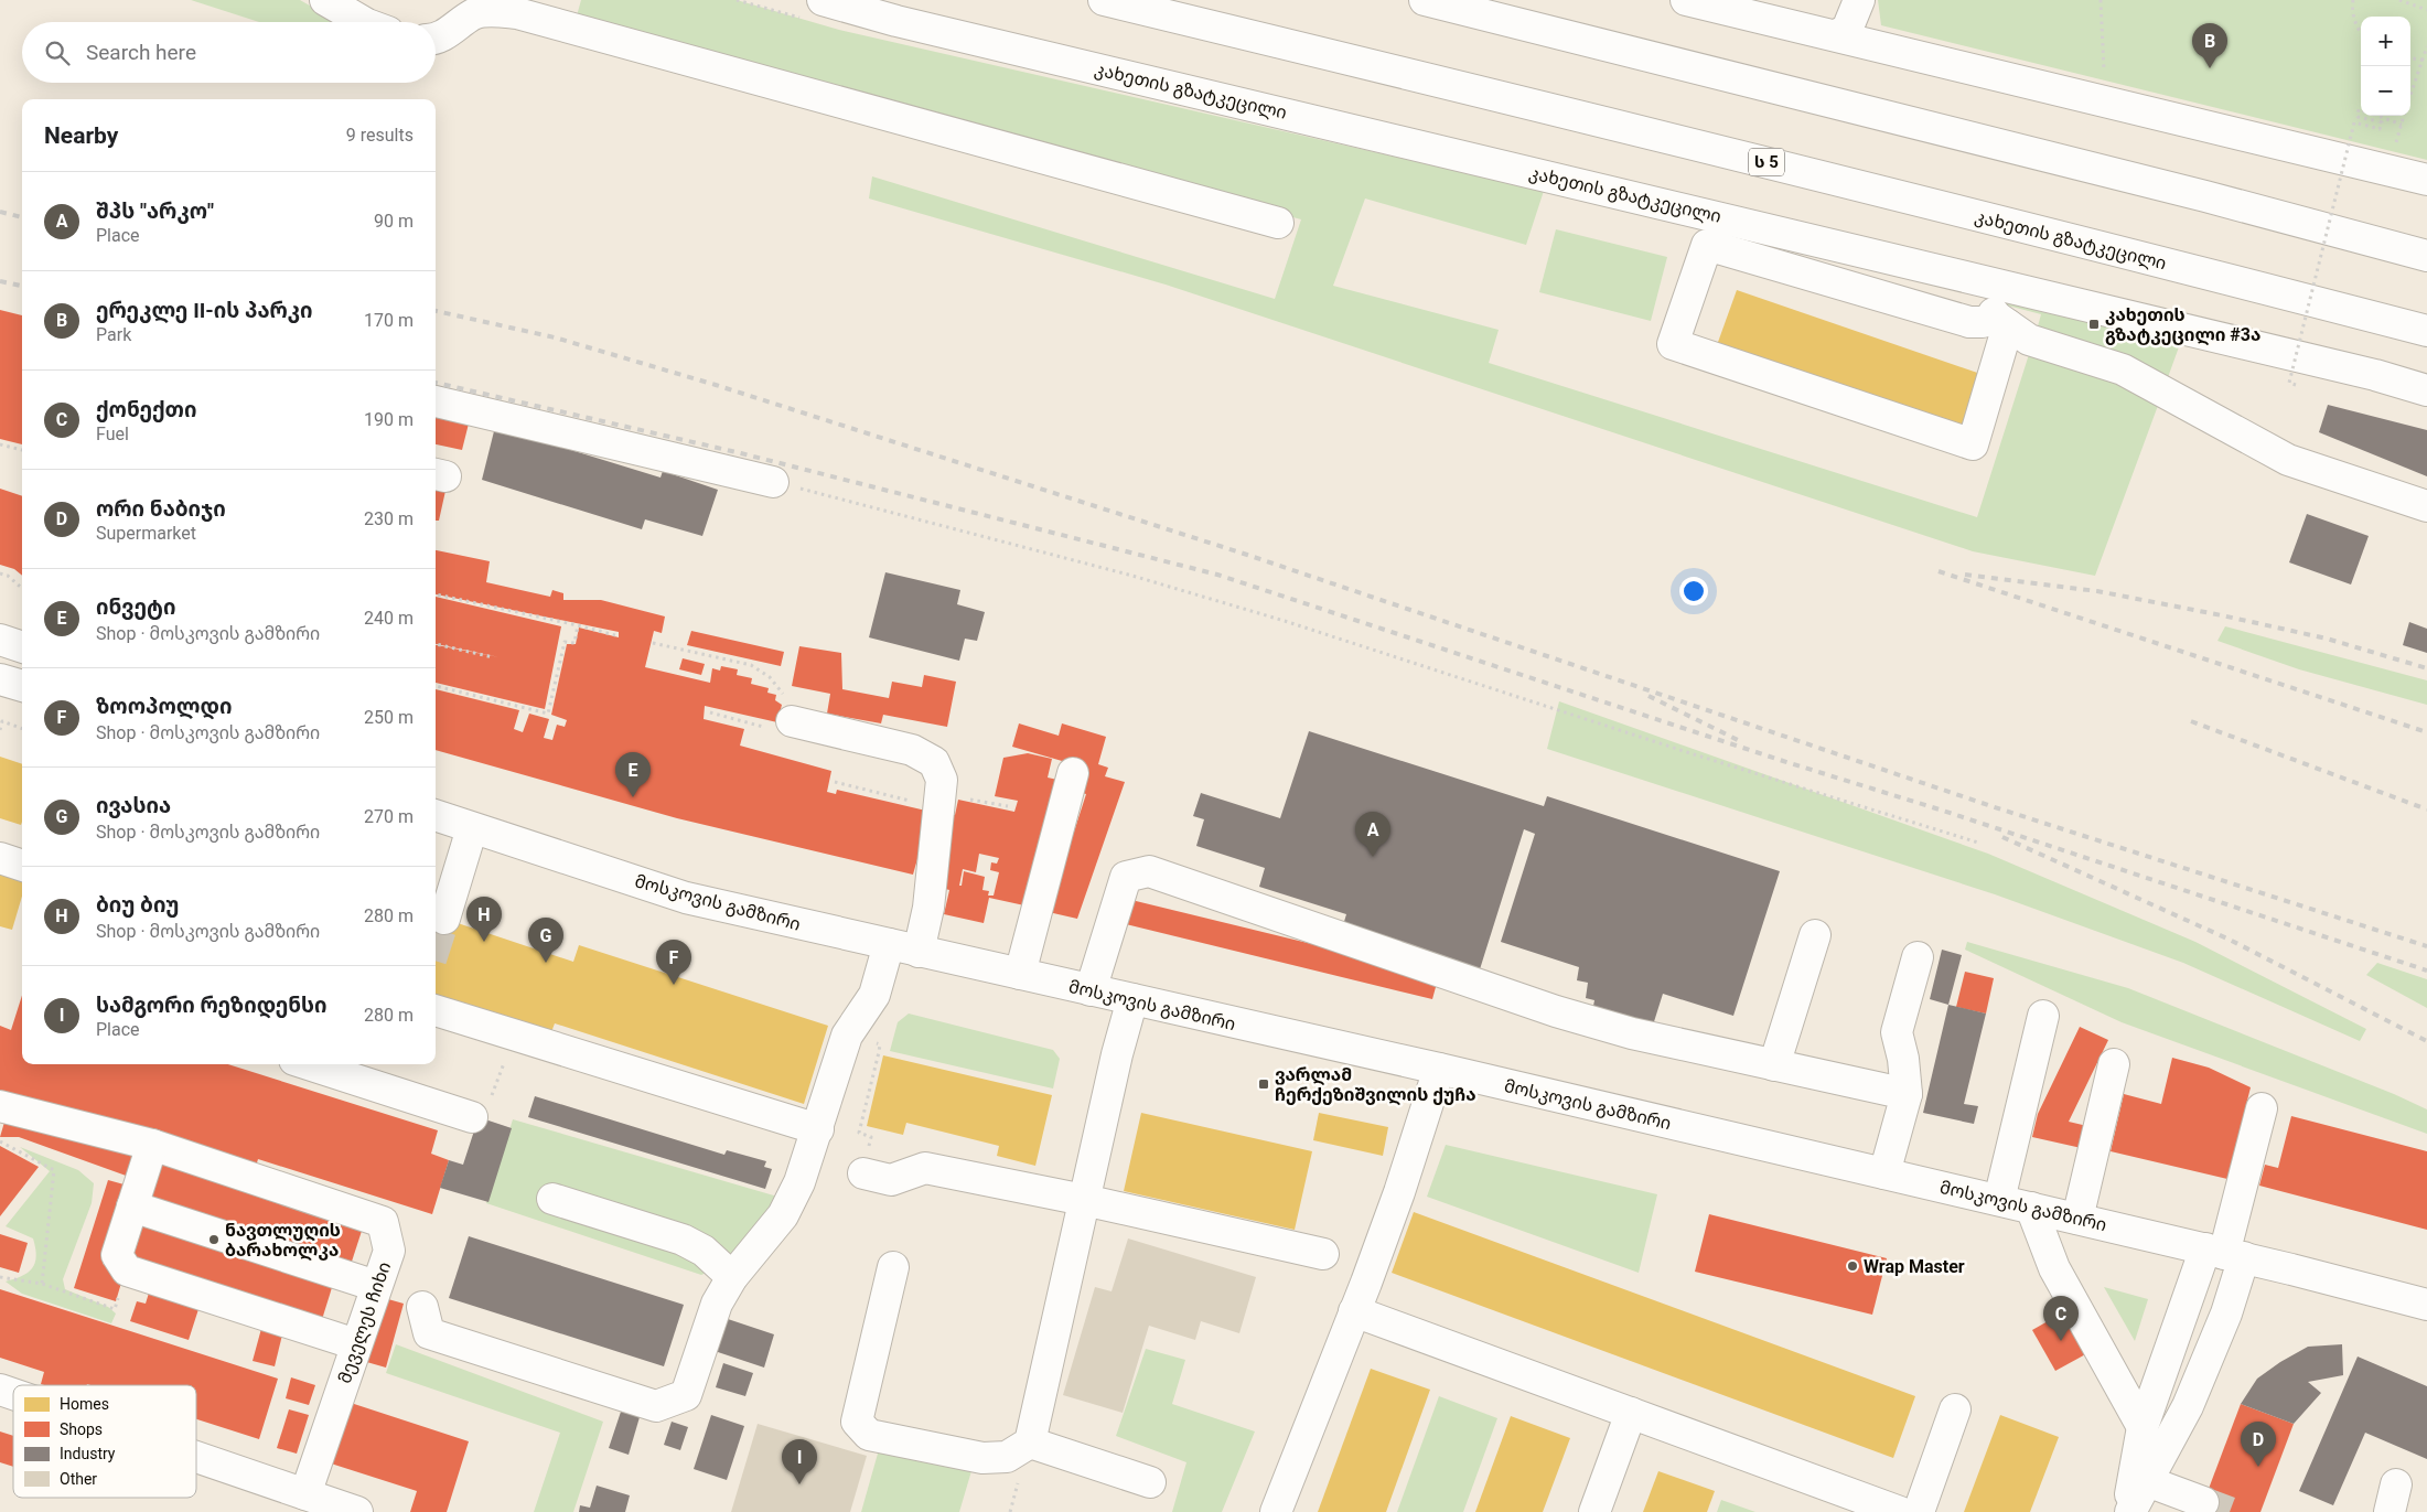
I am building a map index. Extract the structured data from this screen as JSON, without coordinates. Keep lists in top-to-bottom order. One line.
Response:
{"streets":{"main road":["კახეთის გზატკეცილი","ს 5","მოსკოვის გამზირი","მეველეს ჩიხი"]},"places":{"transit":["კახეთის გზატკეცილი #3ა","ვარლამ ჩერქეზიშვილის ქუჩა"],"other":["ნავთლუღის ბარახოლკა","Wrap Master"]},"legend":["Homes","Shops","Industry","Other"],"page":{"map_buttons":["+","−"],"search":"Search here","pins":["B","E","A","H","G","F","C","D","I"],"heading":["Nearby","9 results"],"list":[{"mark":"A","name":"შპს \"არკო\"","note":"Place","value":"90 m"},{"mark":"B","name":"ერეკლე II-ის პარკი","note":"Park","value":"170 m"},{"mark":"C","name":"ქონექთი","note":"Fuel","value":"190 m"},{"mark":"D","name":"ორი ნაბიჯი","note":"Supermarket","value":"230 m"},{"mark":"E","name":"ინვეტი","note":"Shop · მოსკოვის გამზირი","value":"240 m"},{"mark":"F","name":"ზოოპოლდი","note":"Shop · მოსკოვის გამზირი","value":"250 m"},{"mark":"G","name":"ივასია","note":"Shop · მოსკოვის გამზირი","value":"270 m"},{"mark":"H","name":"ბიუ ბიუ","note":"Shop · მოსკოვის გამზირი","value":"280 m"},{"mark":"I","name":"სამგორი რეზიდენსი","note":"Place","value":"280 m"}]}}
